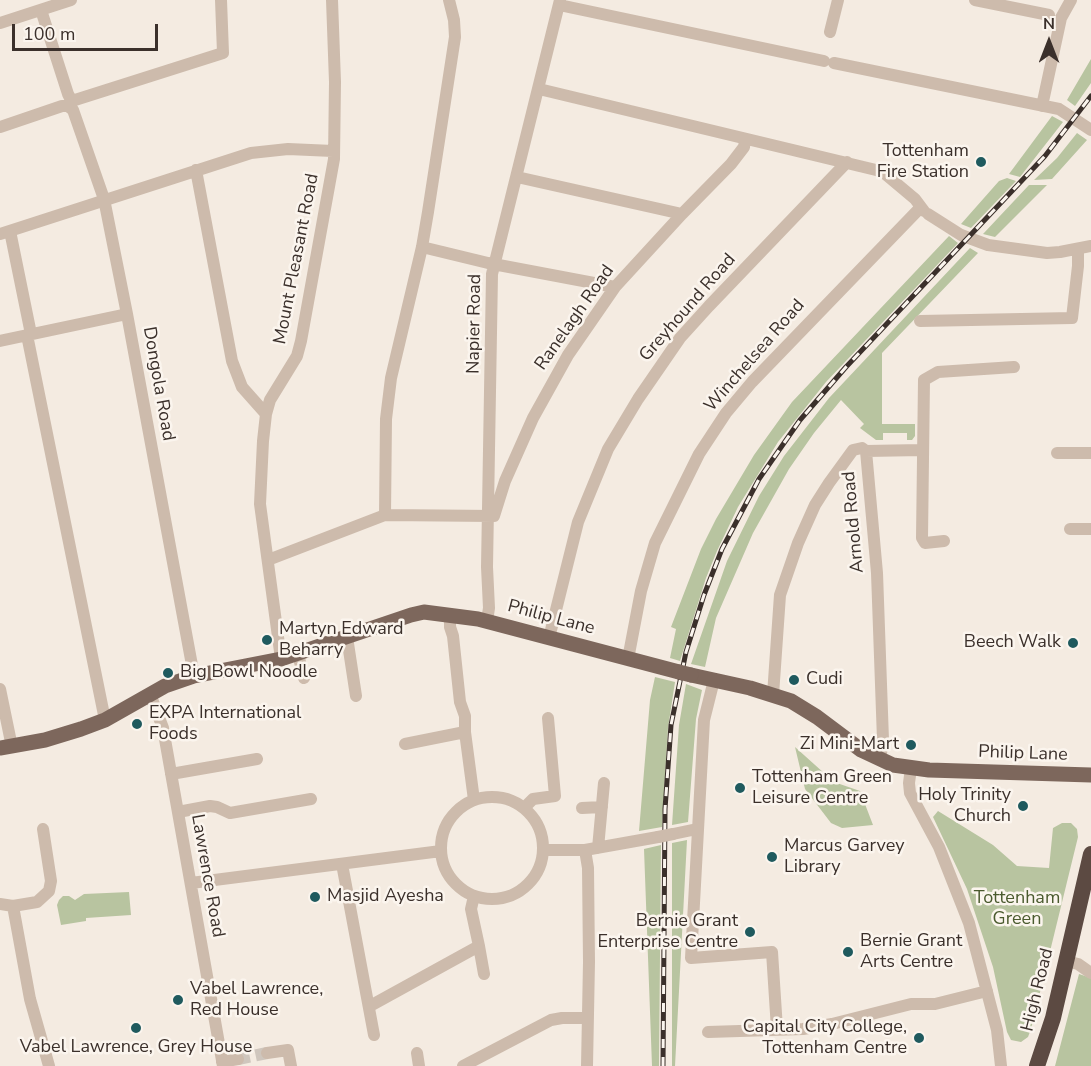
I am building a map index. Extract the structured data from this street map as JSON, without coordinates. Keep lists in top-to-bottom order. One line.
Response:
{"streets":{"highway":["High Road"],"main road":["Philip Lane"],"street":["Mount Pleasant Road","Greyhound Road","Ranelagh Road","Napier Road","Winchelsea Road","Dongola Road","Arnold Road","Lawrence Road"]},"crossings":[["Mount Pleasant Road","Philip Lane"],["Greyhound Road","Philip Lane"],["Ranelagh Road","Napier Road"],["Napier Road","Philip Lane"],["Winchelsea Road","Philip Lane"],["Dongola Road","Philip Lane"],["Arnold Road","Philip Lane"],["Philip Lane","Lawrence Road"]],"parks":["Tottenham Green"],"places":["Tottenham Fire Station","Martyn Edward Beharry","Beech Walk","Big Bowl Noodle","Cudi","EXPA International Foods","Zi Mini-Mart","Tottenham Green Leisure Centre","Holy Trinity Church","Marcus Garvey Library","Masjid Ayesha","Bernie Grant Enterprise Centre","Bernie Grant Arts Centre","Vabel Lawrence, Red House","Vabel Lawrence, Grey House","Capital City College, Tottenham Centre"],"scale_bar":"100 m","north":"top"}
